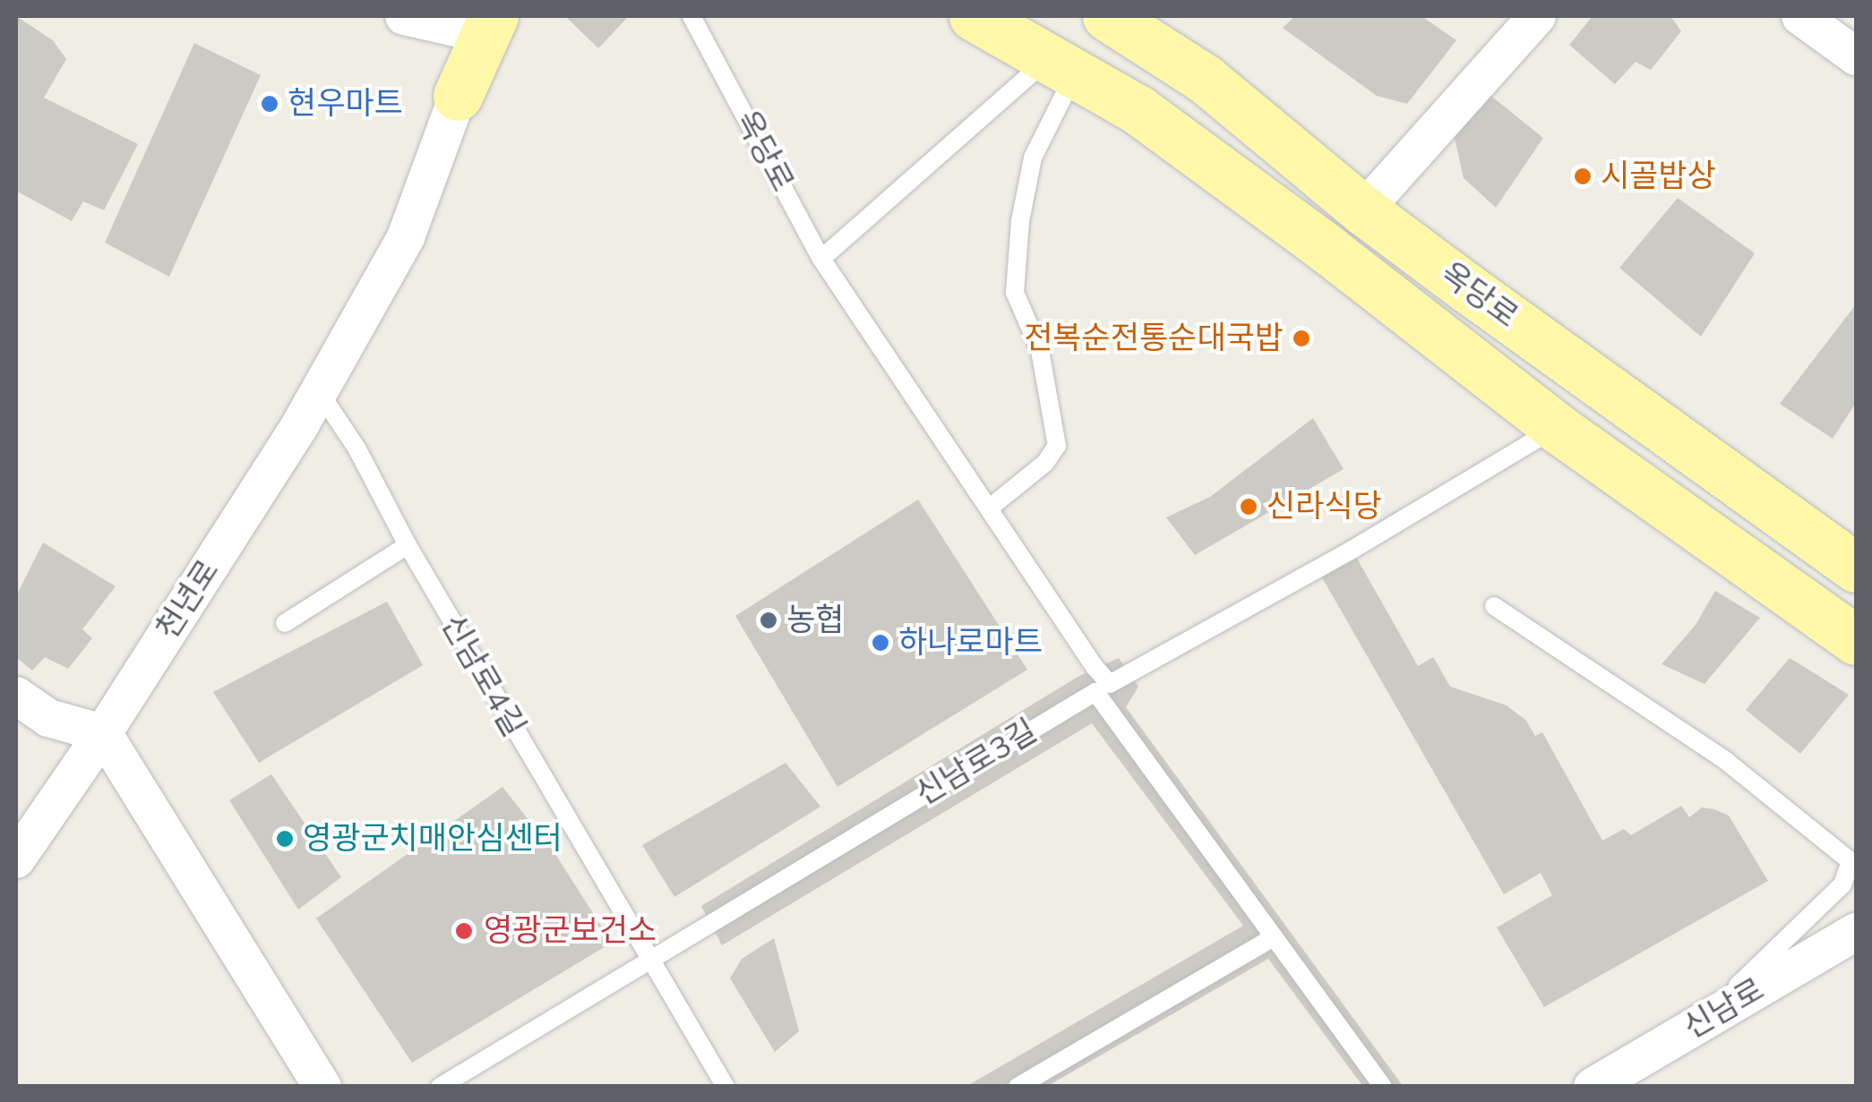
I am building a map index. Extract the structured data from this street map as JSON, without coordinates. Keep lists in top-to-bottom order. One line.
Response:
{"streets":{"main road":["옥당로"],"street":["천년로","신남로"],"lane":["신남로4길","신남로3길"]},"crossings":[["옥당로","신남로3길"],["천년로","신남로4길"],["신남로4길","신남로3길"]],"places":["현우마트","시골밥상","전복순전통순대국밥","신라식당","농협","하나로마트","영광군치매안심센터","영광군보건소"]}
